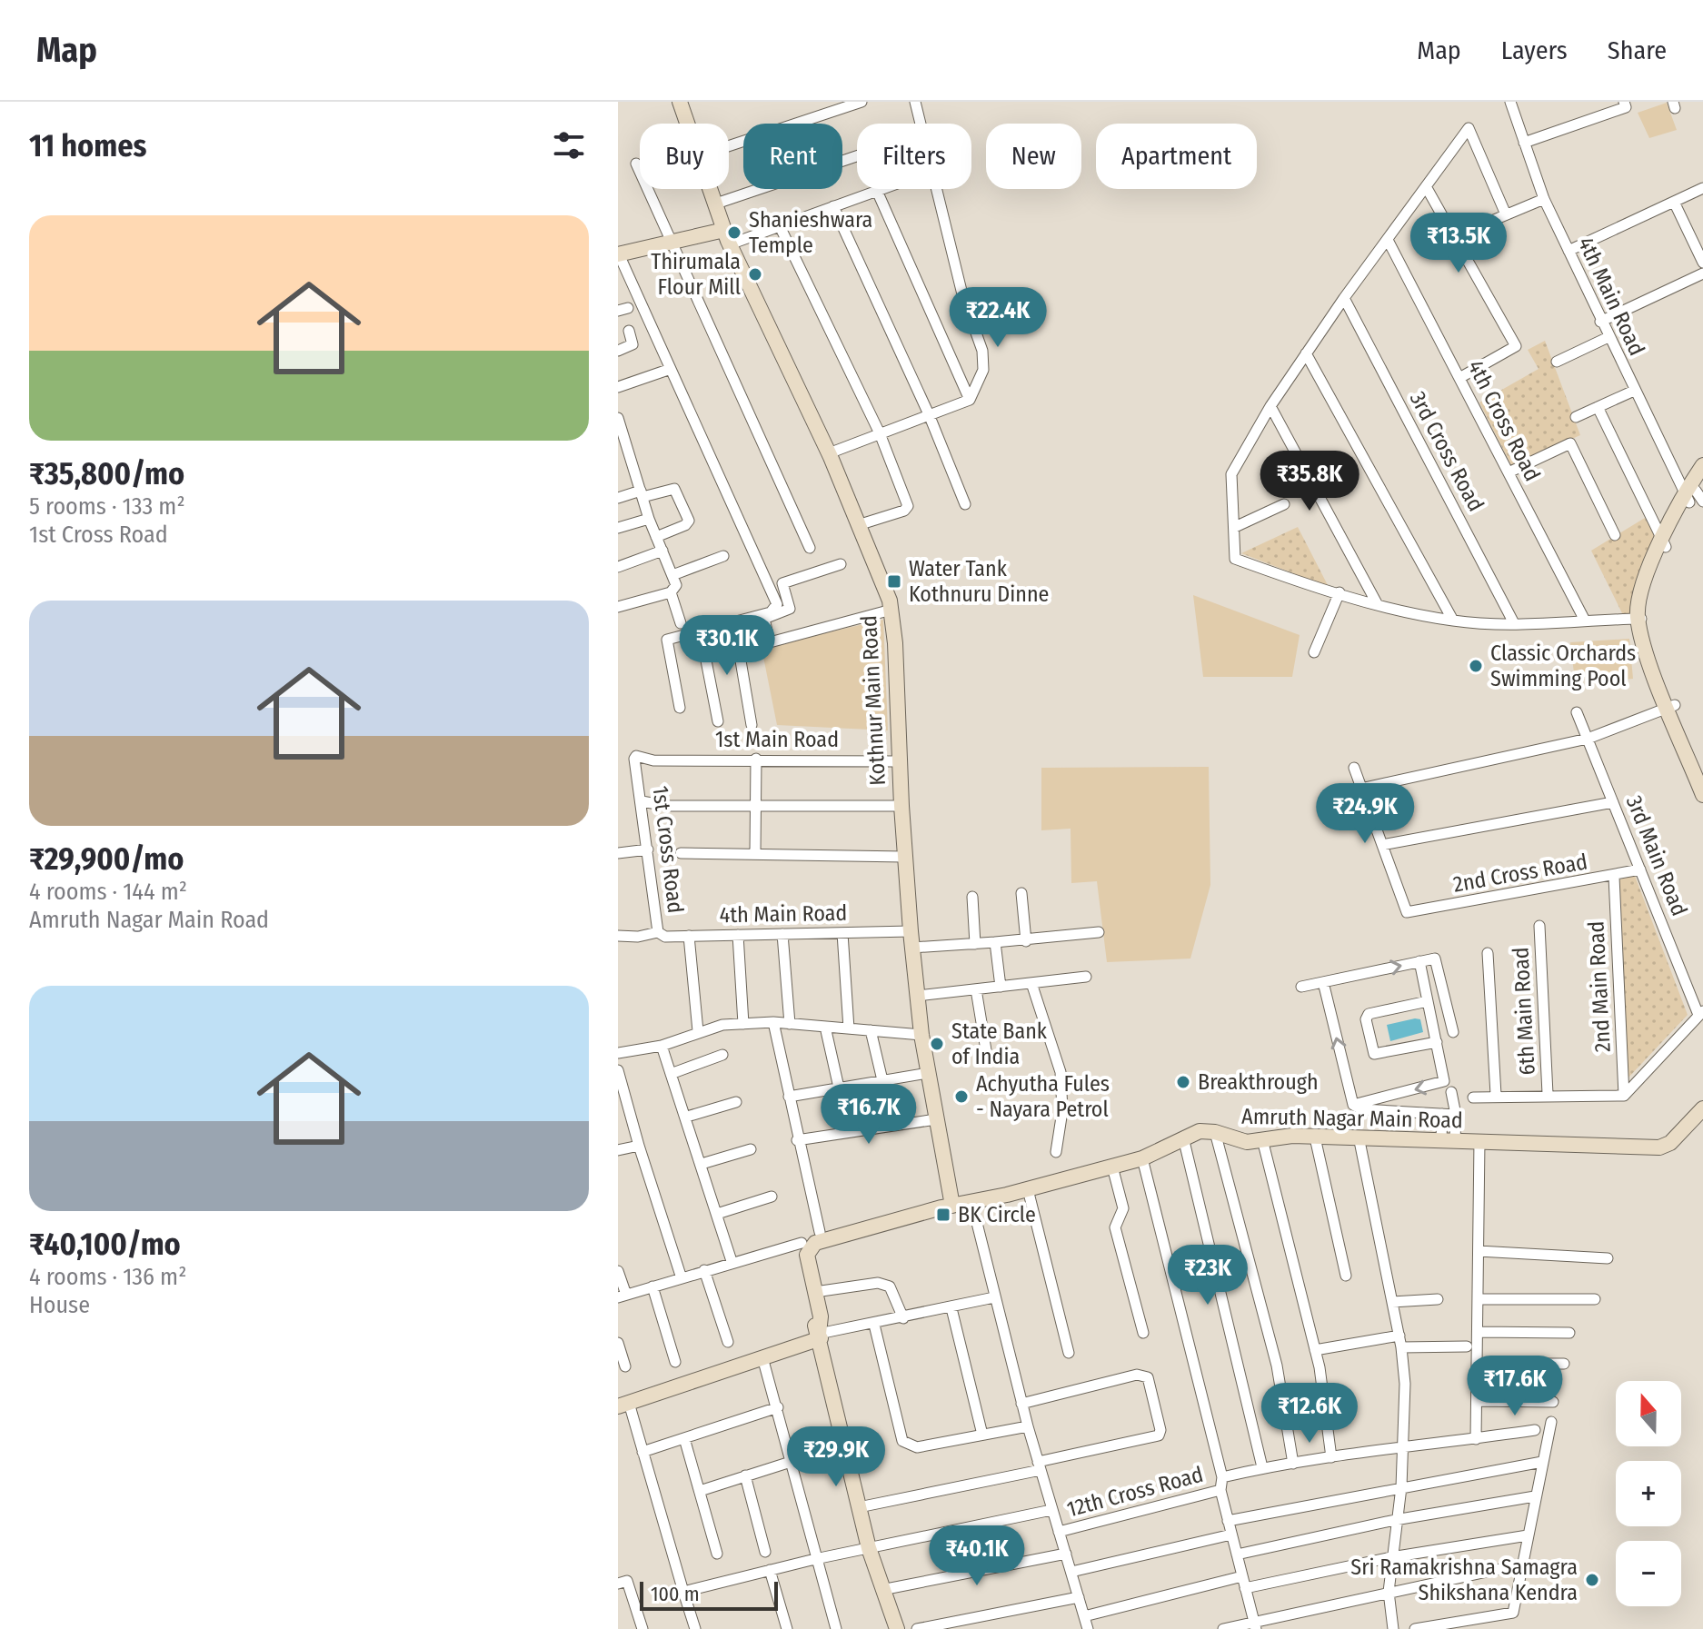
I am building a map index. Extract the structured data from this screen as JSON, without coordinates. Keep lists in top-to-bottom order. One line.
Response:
{"streets":{"main road":["Kothnur Main Road","Amruth Nagar Main Road"],"street":["4th Main Road","4th Cross Road","3rd Cross Road","1st Main Road","1st Cross Road","3rd Main Road","2nd Cross Road","2nd Main Road","6th Main Road","12th Cross Road"]},"crossings":[["4th Main Road","Kothnur Main Road"],["4th Main Road","1st Cross Road"],["Kothnur Main Road","1st Main Road"],["Kothnur Main Road","Amruth Nagar Main Road"],["1st Main Road","1st Cross Road"],["3rd Main Road","2nd Cross Road"],["2nd Cross Road","2nd Main Road"]],"places":{"other":["Shanieshwara Temple","Thirumala Flour Mill","Classic Orchards Swimming Pool","State Bank of India","Breakthrough","Achyutha Fules - Nayara Petrol","Sri Ramakrishna Samagra Shikshana Kendra"],"transit":["Water Tank Kothnuru Dinne","BK Circle"]},"scale_bar":"100 m","north":"top","page":{"header":"Map","nav":["Map","Layers","Share"],"heading":"11 homes","chip":["Buy","Rent","Filters","New","Apartment"],"list":[{"name":"₹35,800/mo","note":"5 rooms · 133 m² · 1st Cross Road"},{"name":"₹29,900/mo","note":"4 rooms · 144 m² · Amruth Nagar Main Road"},{"name":"₹40,100/mo","note":"4 rooms · 136 m² · House"}],"price":["₹13.5K","₹22.4K","₹35.8K","₹30.1K","₹24.9K","₹16.7K","₹23K","₹17.6K","₹12.6K","₹29.9K","₹40.1K"],"map_buttons":["+","−"],"scale":"100 m"}}
